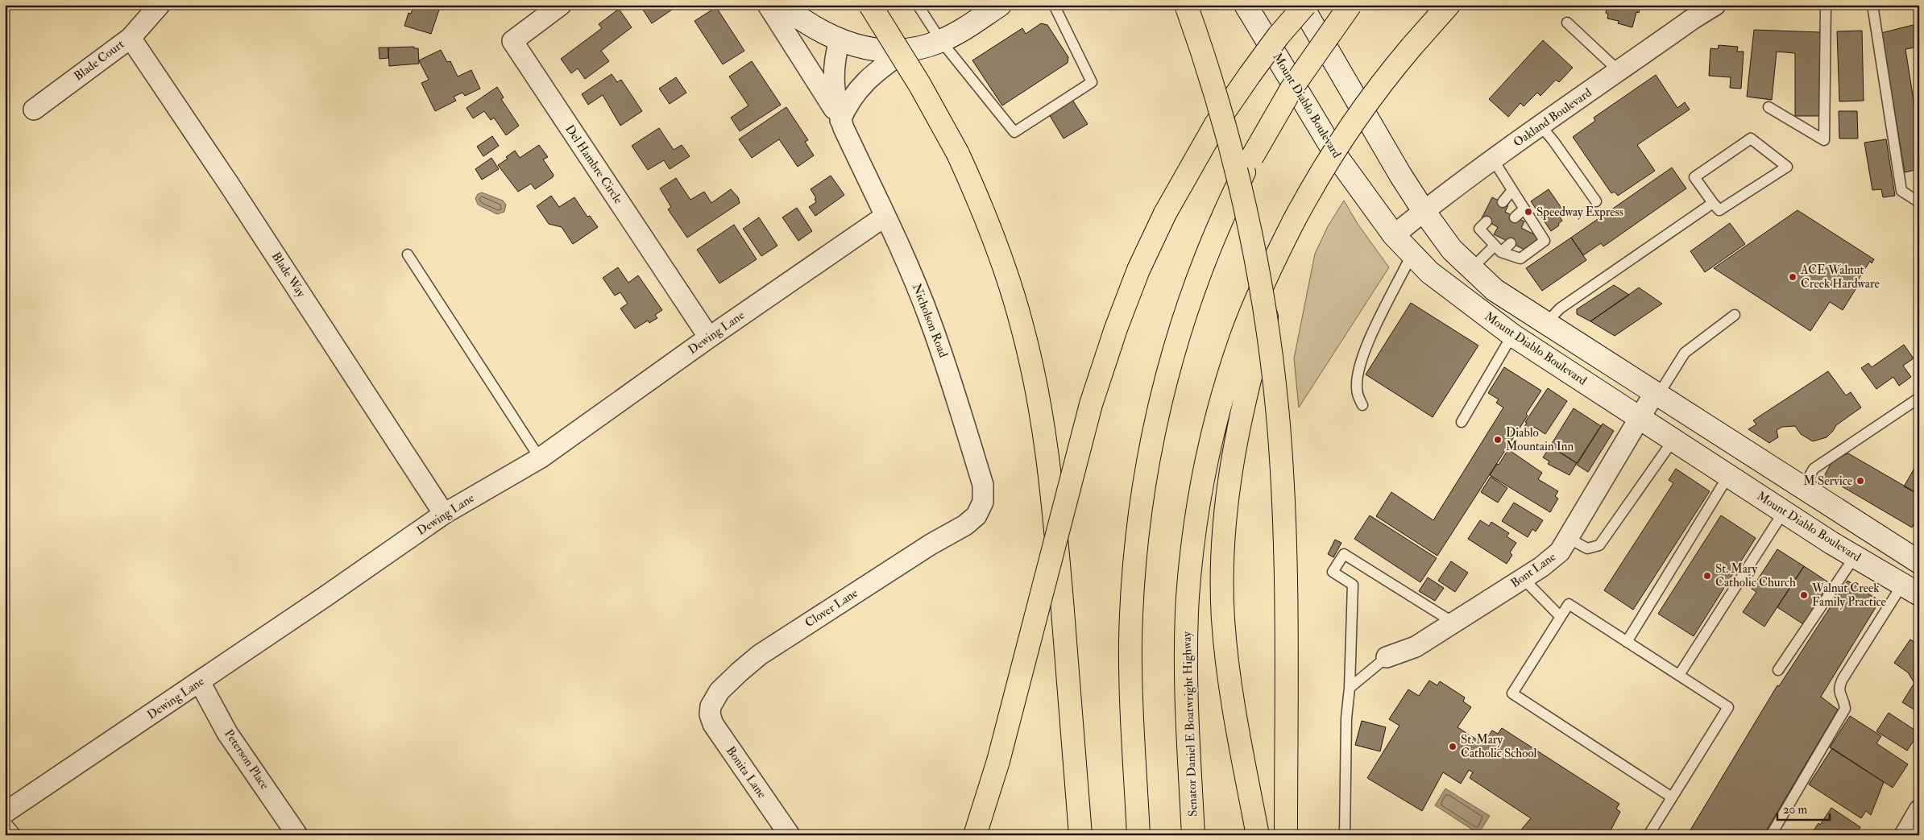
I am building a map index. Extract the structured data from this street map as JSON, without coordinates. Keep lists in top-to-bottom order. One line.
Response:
{"streets":{"highway":["Senator Daniel E Boatwright Highway"],"main road":["Mount Diablo Boulevard"],"street":["Blade Court","Oakland Boulevard","Del Hambre Circle","Blade Way","Nicholson Road","Dewing Lane","Bont Lane","Clover Lane","Peterson Place","Bonita Lane"]},"crossings":[["Blade Court","Blade Way"],["Mount Diablo Boulevard","Oakland Boulevard"],["Mount Diablo Boulevard","Bont Lane"],["Del Hambre Circle","Dewing Lane"],["Blade Way","Dewing Lane"],["Nicholson Road","Dewing Lane"],["Nicholson Road","Clover Lane"],["Dewing Lane","Peterson Place"],["Clover Lane","Bonita Lane"]],"places":["Speedway Express","ACE Walnut Creek Hardware","Diablo Mountain Inn","M Service","St. Mary Catholic Church","Walnut Creek Family Practice","St. Mary Catholic School"],"scale_bar":"20 m"}
